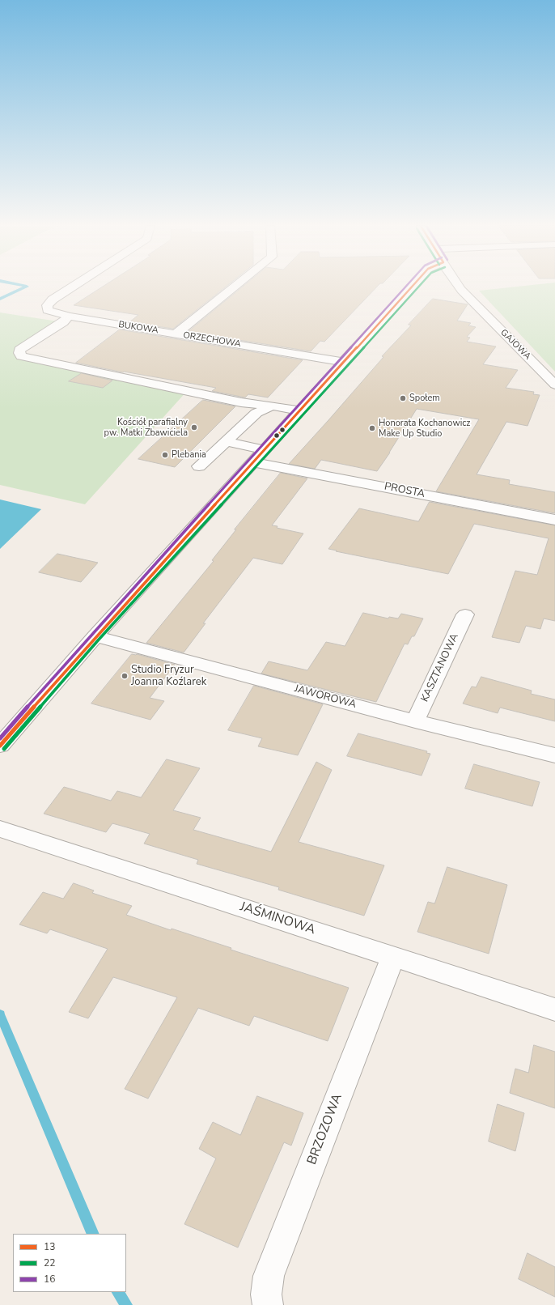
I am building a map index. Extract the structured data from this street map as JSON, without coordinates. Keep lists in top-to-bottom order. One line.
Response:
{"streets":{"street":["BUKOWA","ORZECHOWA","GAJOWA","PROSTA","KASZTANOWA","JAWOROWA","JAŚMINOWA","BRZOZOWA"]},"crossings":[["BUKOWA","ORZECHOWA"],["KASZTANOWA","JAWOROWA"],["JAŚMINOWA","BRZOZOWA"]],"places":["Społem","Kościół parafialny pw. Matki Zbawiciela","Honorata Kochanowicz Make Up Studio","Plebania","Studio Fryzur Joanna Koźlarek"],"lines":["transit line 13","transit line 22","transit line 16"],"legend":["13","22","16"]}
